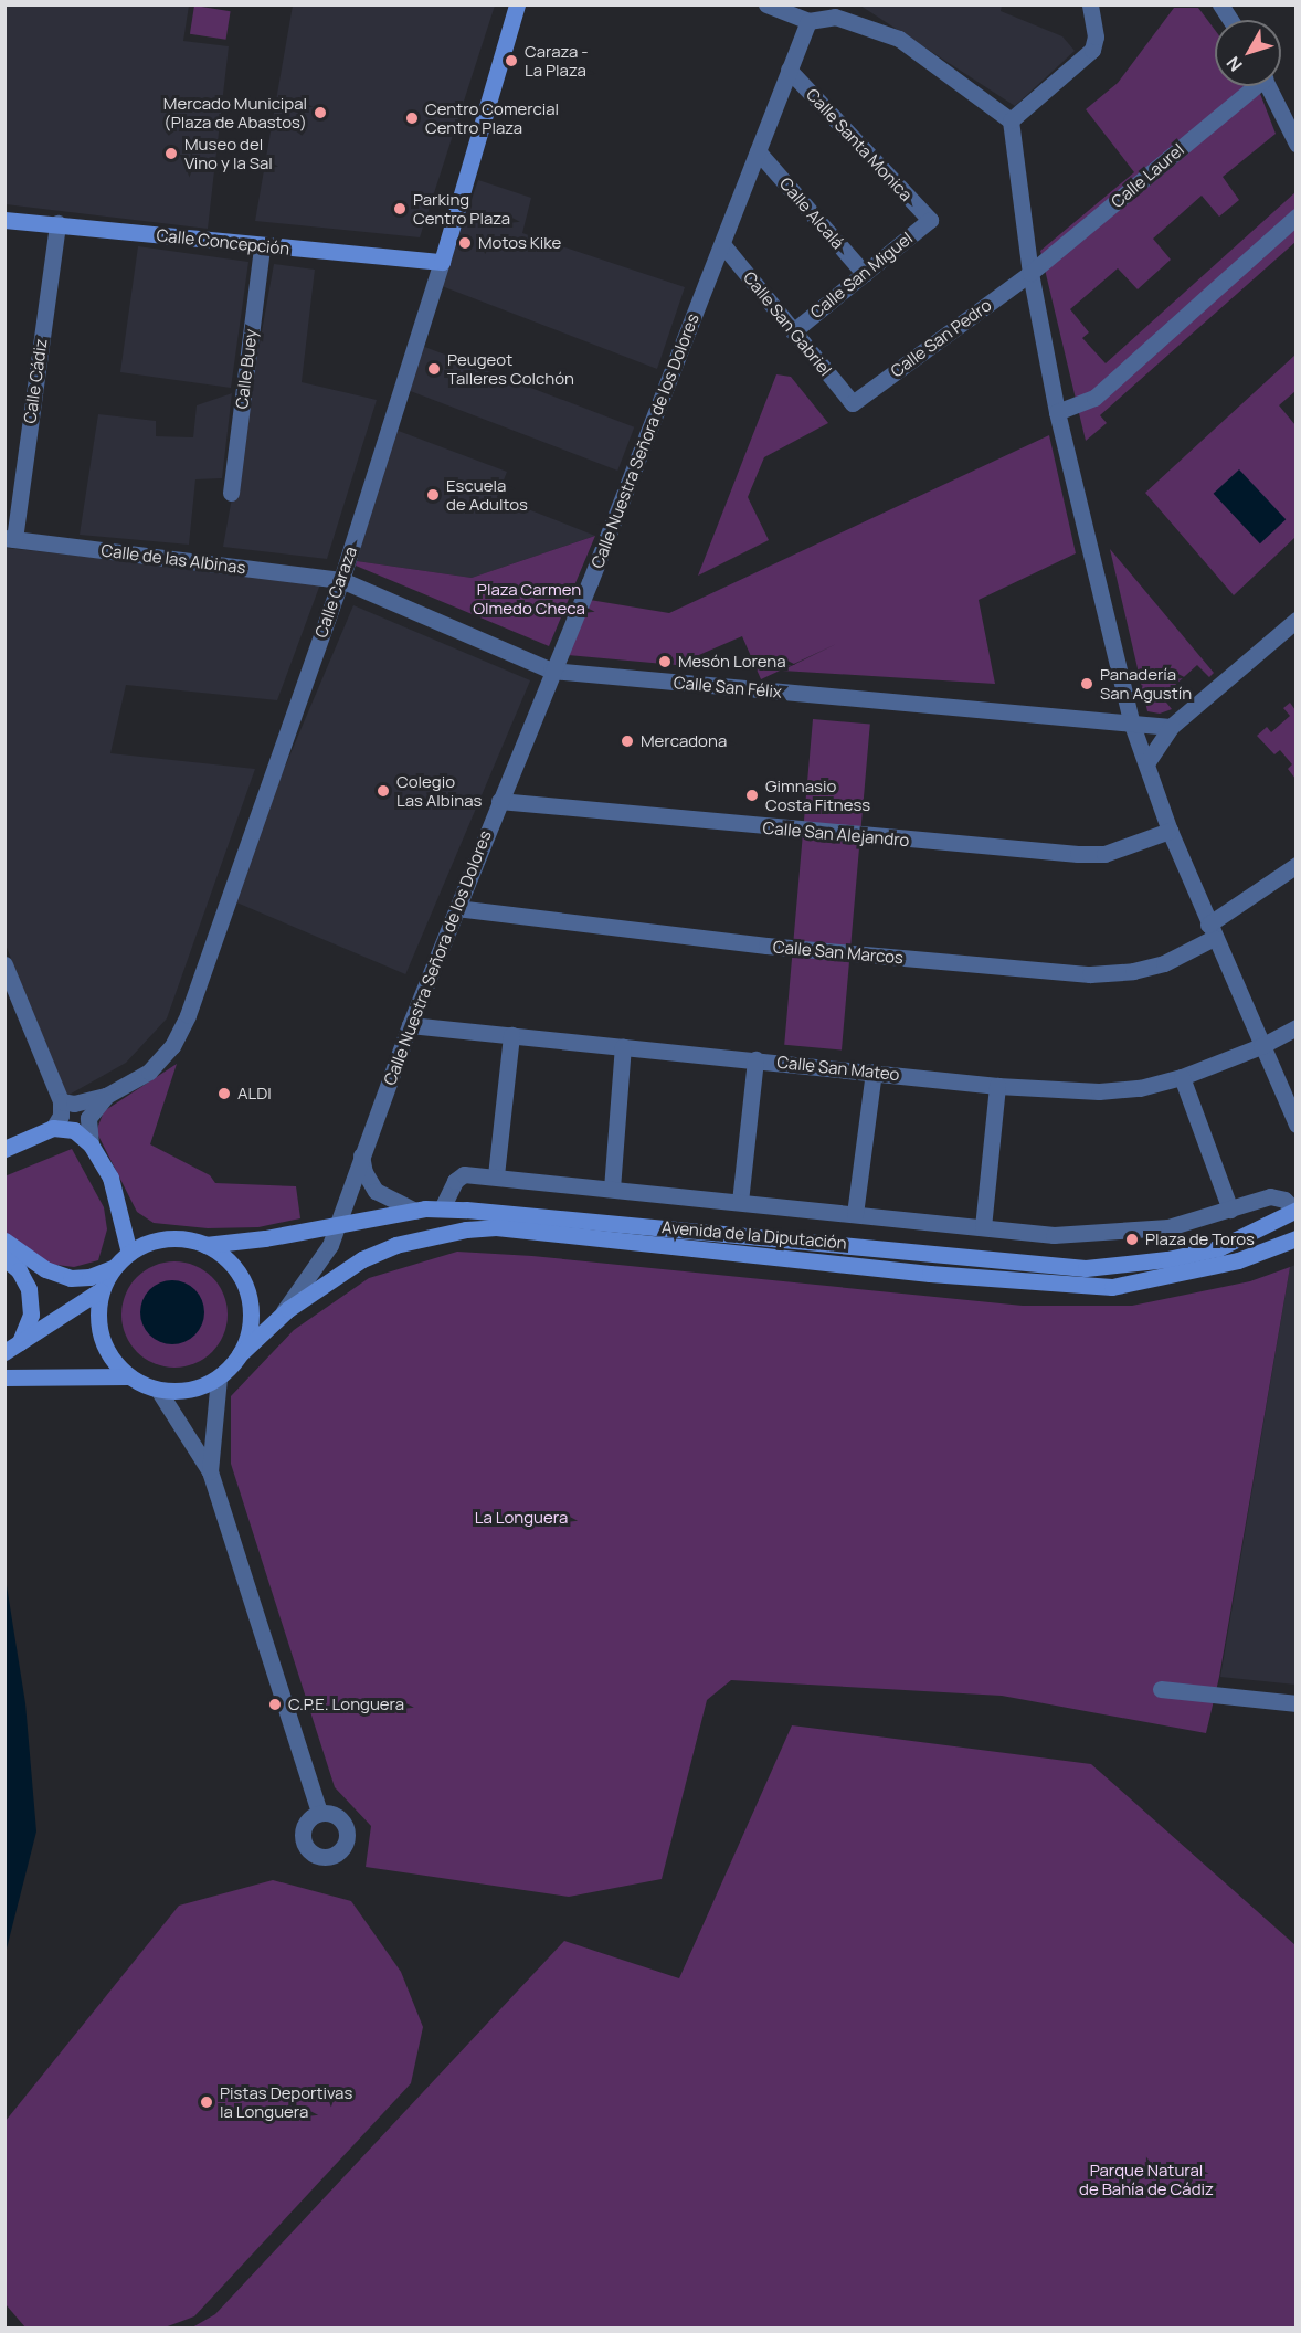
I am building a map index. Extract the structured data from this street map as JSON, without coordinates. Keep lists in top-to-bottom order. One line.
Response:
{"streets":{"main road":["Calle Concepción","Calle Caraza","Avenida de la Diputación"],"street":["Calle Santa Monica","Calle Laurel","Calle Alcalá","Calle San Miguel","Calle San Gabriel","Calle San Pedro","Calle Buey","Calle Cádiz","Calle Nuestra Señora de los Dolores","Calle de las Albinas","Calle San Félix","Calle San Alejandro","Calle San Marcos","Calle San Mateo"]},"crossings":[["Calle Santa Monica","Calle San Miguel"],["Calle Santa Monica","Calle Nuestra Señora de los Dolores"],["Calle Laurel","Calle San Pedro"],["Calle Alcalá","Calle San Miguel"],["Calle Alcalá","Calle Nuestra Señora de los Dolores"],["Calle Concepción","Calle Buey"],["Calle Concepción","Calle Cádiz"],["Calle Concepción","Calle Caraza"],["Calle San Miguel","Calle San Gabriel"],["Calle San Gabriel","Calle San Pedro"],["Calle San Gabriel","Calle Nuestra Señora de los Dolores"],["Calle Cádiz","Calle de las Albinas"],["Calle Nuestra Señora de los Dolores","Calle San Félix"],["Calle Nuestra Señora de los Dolores","Calle San Alejandro"],["Calle Nuestra Señora de los Dolores","Calle San Marcos"],["Calle Nuestra Señora de los Dolores","Calle San Mateo"],["Calle Nuestra Señora de los Dolores","Avenida de la Diputación"],["Calle de las Albinas","Calle Caraza"],["Calle de las Albinas","Calle San Félix"],["Calle Caraza","Calle San Félix"]],"parks":["Plaza Carmen Olmedo Checa","La Longuera","Parque Natural de Bahía de Cádiz"],"places":["Caraza - La Plaza","Mercado Municipal (Plaza de Abastos)","Centro Comercial Centro Plaza","Museo del Vino y la Sal","Parking Centro Plaza","Motos Kike","Peugeot Talleres Colchón","Escuela de Adultos","Mesón Lorena","Panadería San Agustín","Mercadona","Colegio Las Albinas","Gimnasio Costa Fitness","ALDI","Plaza de Toros","C.P.E. Longuera","Pistas Deportivas la Longuera"],"north":"bottom left"}
